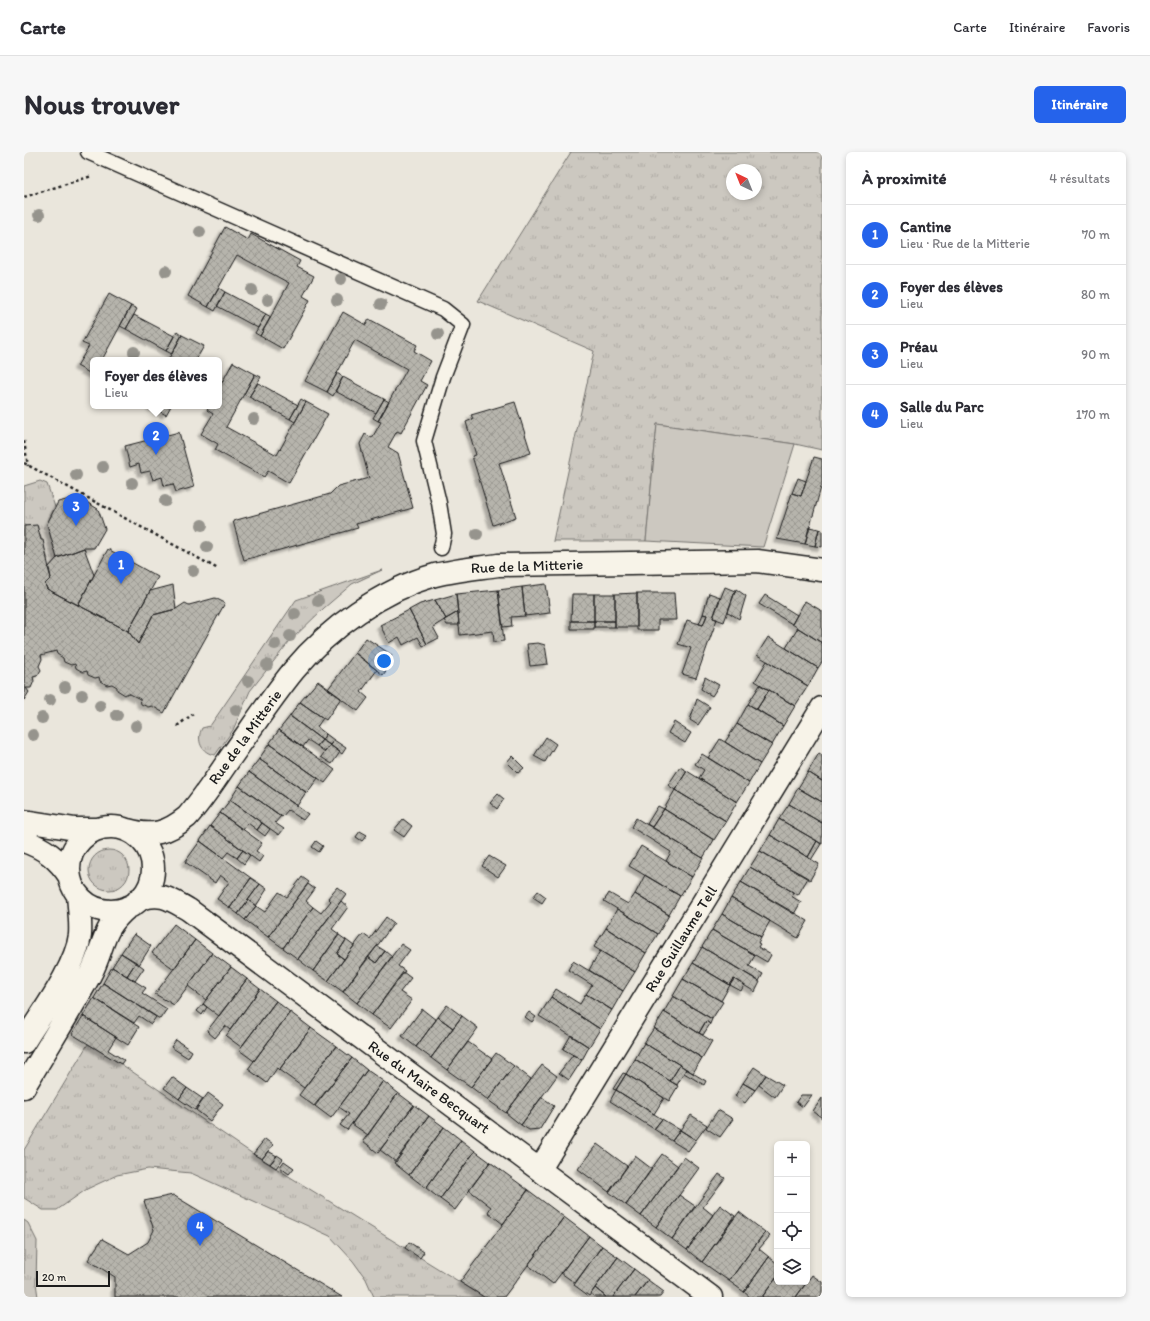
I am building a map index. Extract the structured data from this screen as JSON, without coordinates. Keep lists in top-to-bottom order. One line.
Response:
{"streets":{"street":["Rue de la Mitterie","Rue Guillaume Tell","Rue du Maire Becquart"]},"crossings":[["Rue de la Mitterie","Rue du Maire Becquart"],["Rue Guillaume Tell","Rue du Maire Becquart"]],"scale_bar":"20 m","north":"top left","page":{"header":"Carte","nav":["Carte","Itinéraire","Favoris"],"buttons":"Itinéraire","title":"Nous trouver","heading":["À proximité","4 résultats"],"list":[{"mark":"1","name":"Cantine","note":"Lieu · Rue de la Mitterie","value":"70 m"},{"mark":"2","name":"Foyer des élèves","note":"Lieu","value":"80 m"},{"mark":"3","name":"Préau","note":"Lieu","value":"90 m"},{"mark":"4","name":"Salle du Parc","note":"Lieu","value":"170 m"}],"popup":["Foyer des élèves","Lieu"],"pins":["2","3","1","4"],"map_buttons":["+","−"],"scale":"20 m"}}
